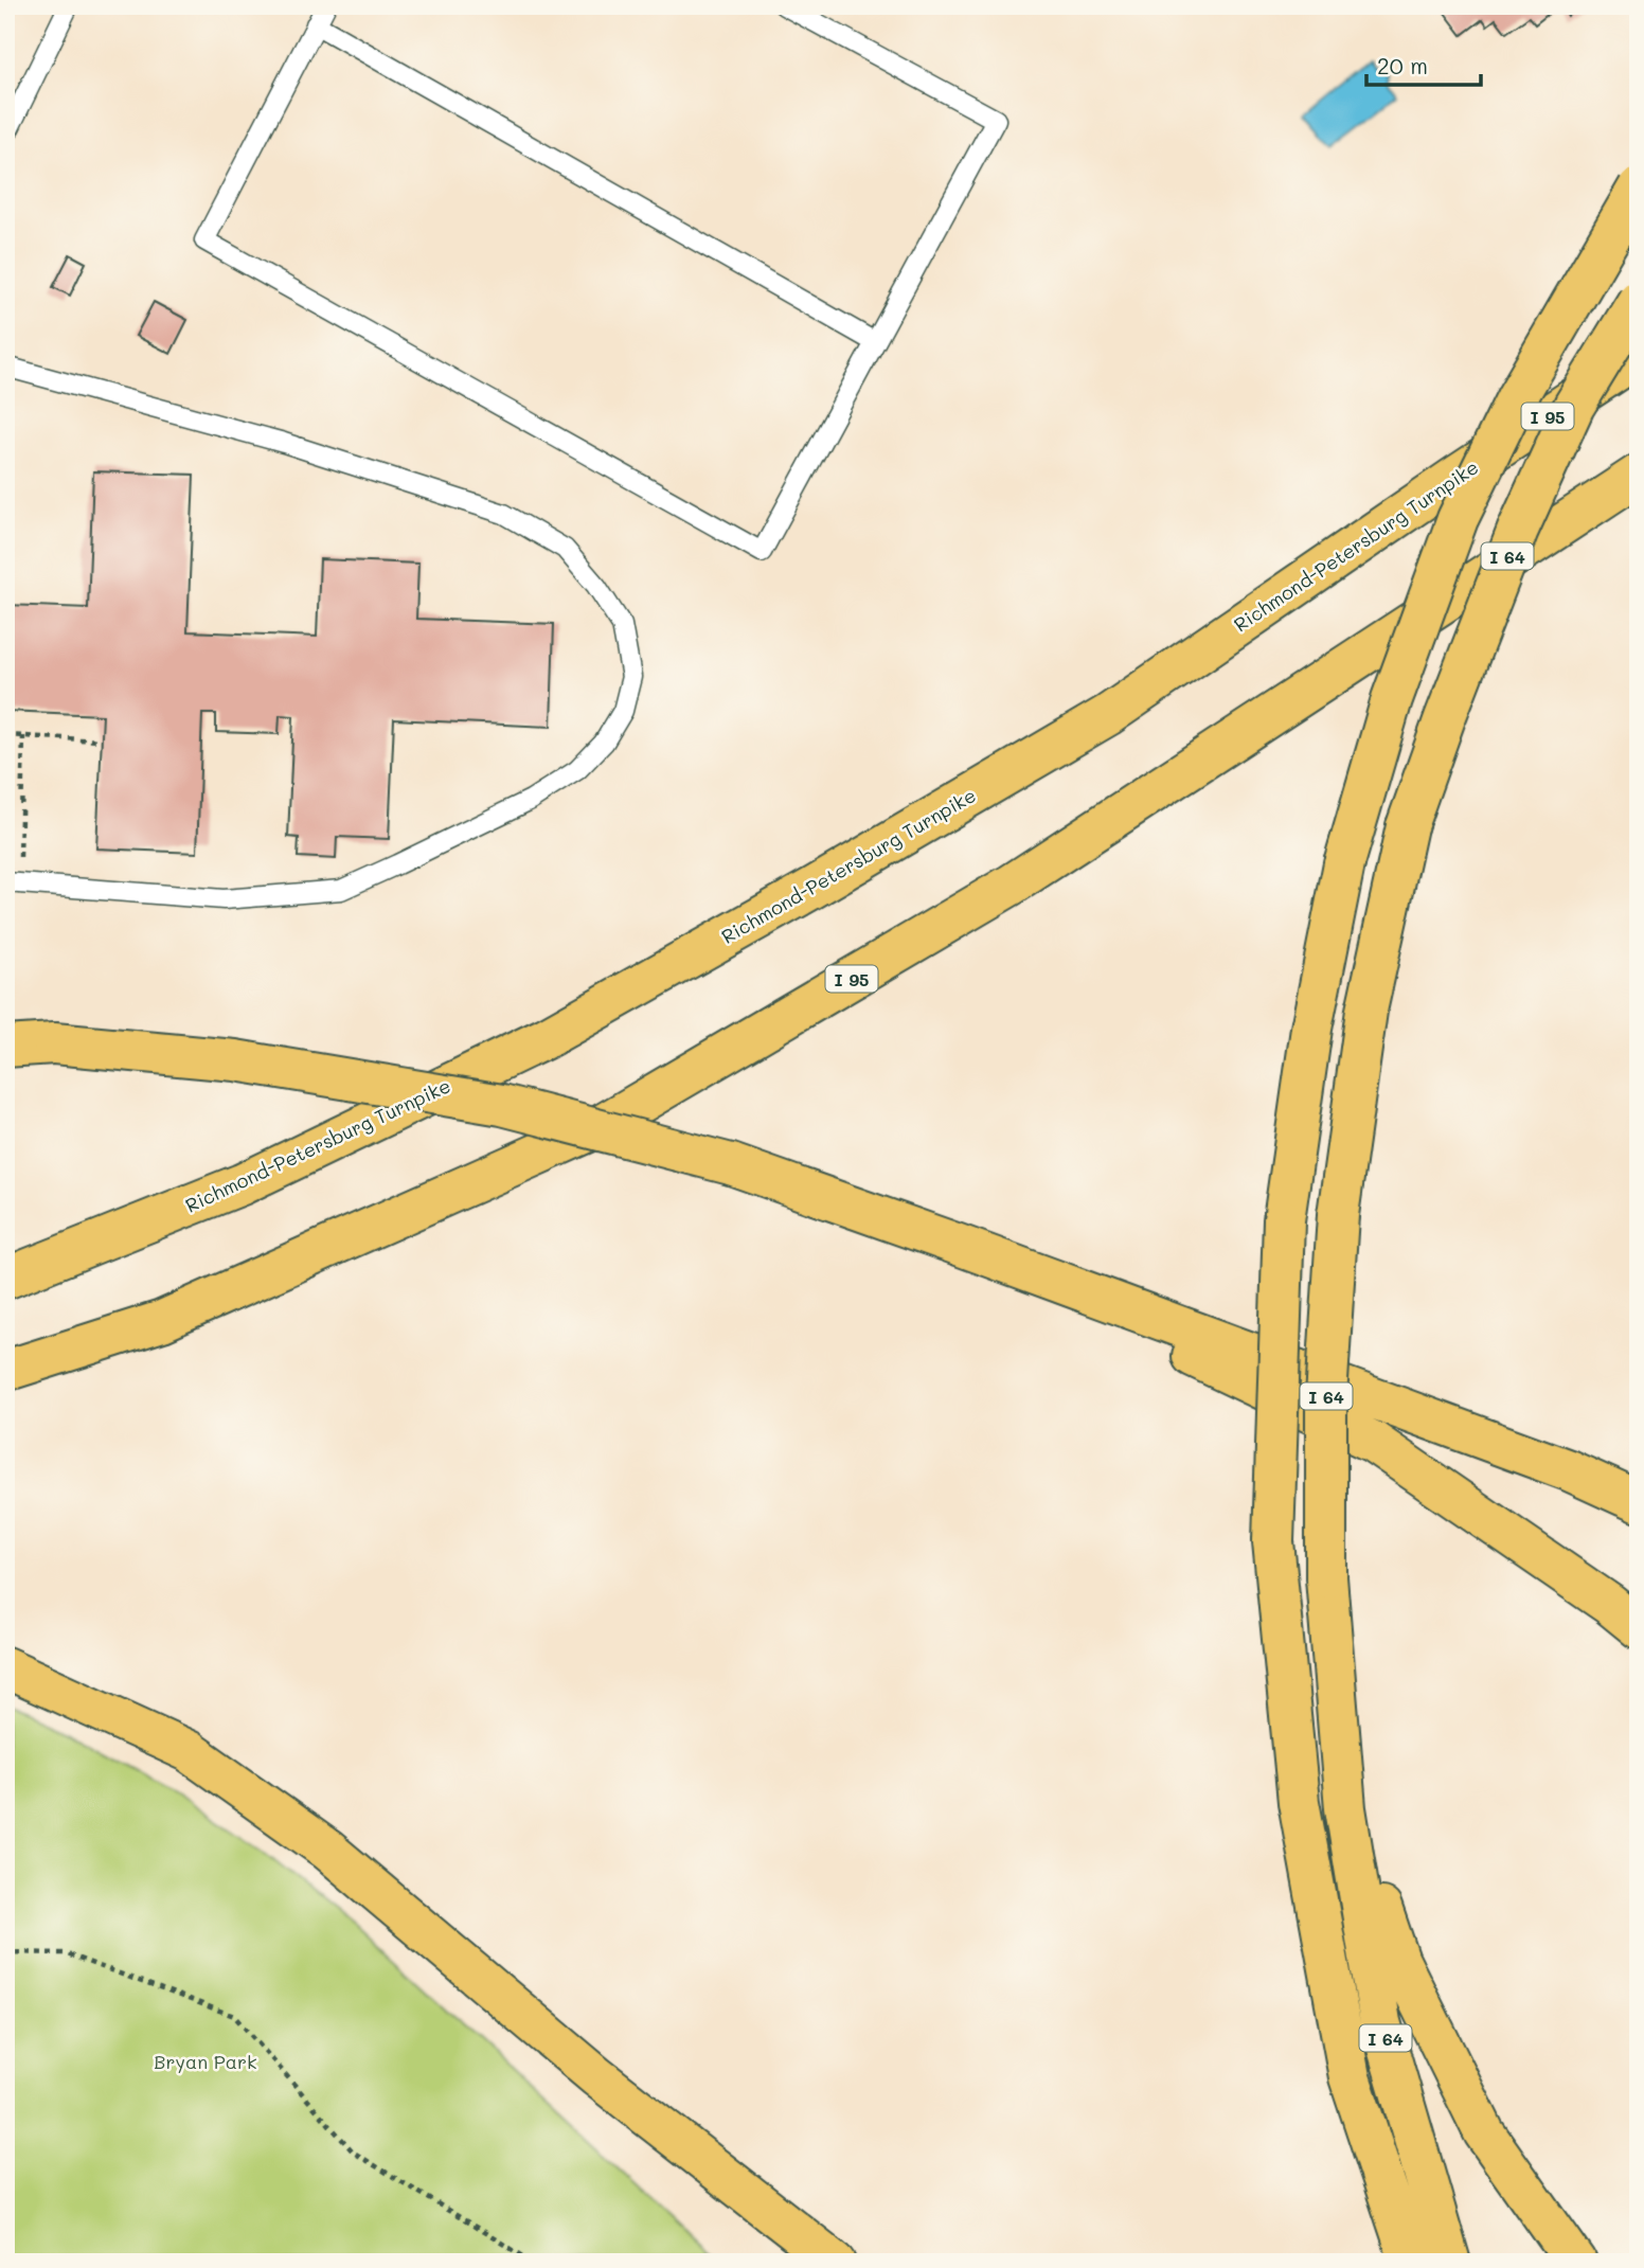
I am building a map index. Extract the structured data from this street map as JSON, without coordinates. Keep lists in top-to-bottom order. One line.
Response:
{"streets":{"highway":["I 95","Richmond-Petersburg Turnpike","I 64"]},"parks":["Bryan Park"],"scale_bar":"20 m"}
